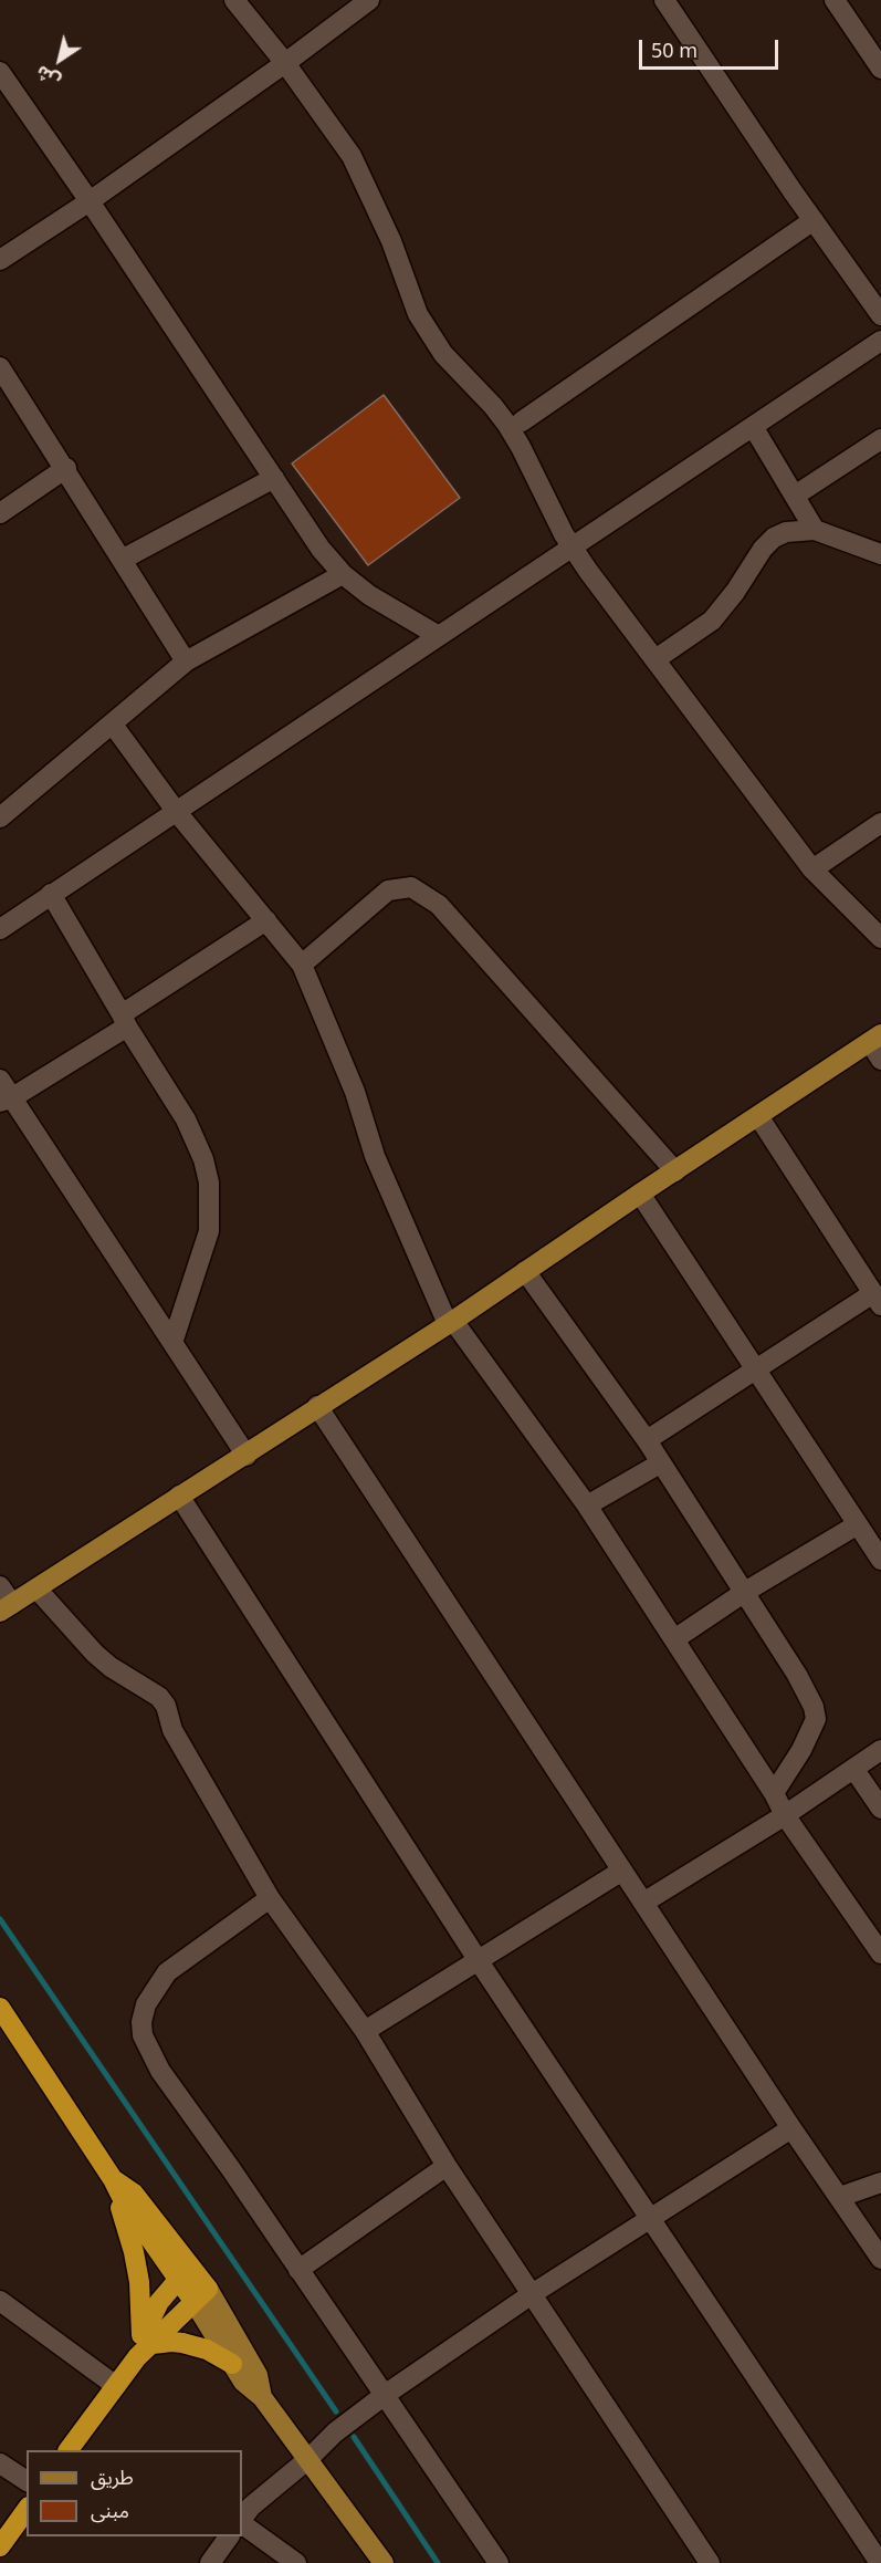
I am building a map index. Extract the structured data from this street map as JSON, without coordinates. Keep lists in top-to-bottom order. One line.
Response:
{"legend":["طريق","مبنى"],"scale_bar":"50 m","north":"bottom left"}
